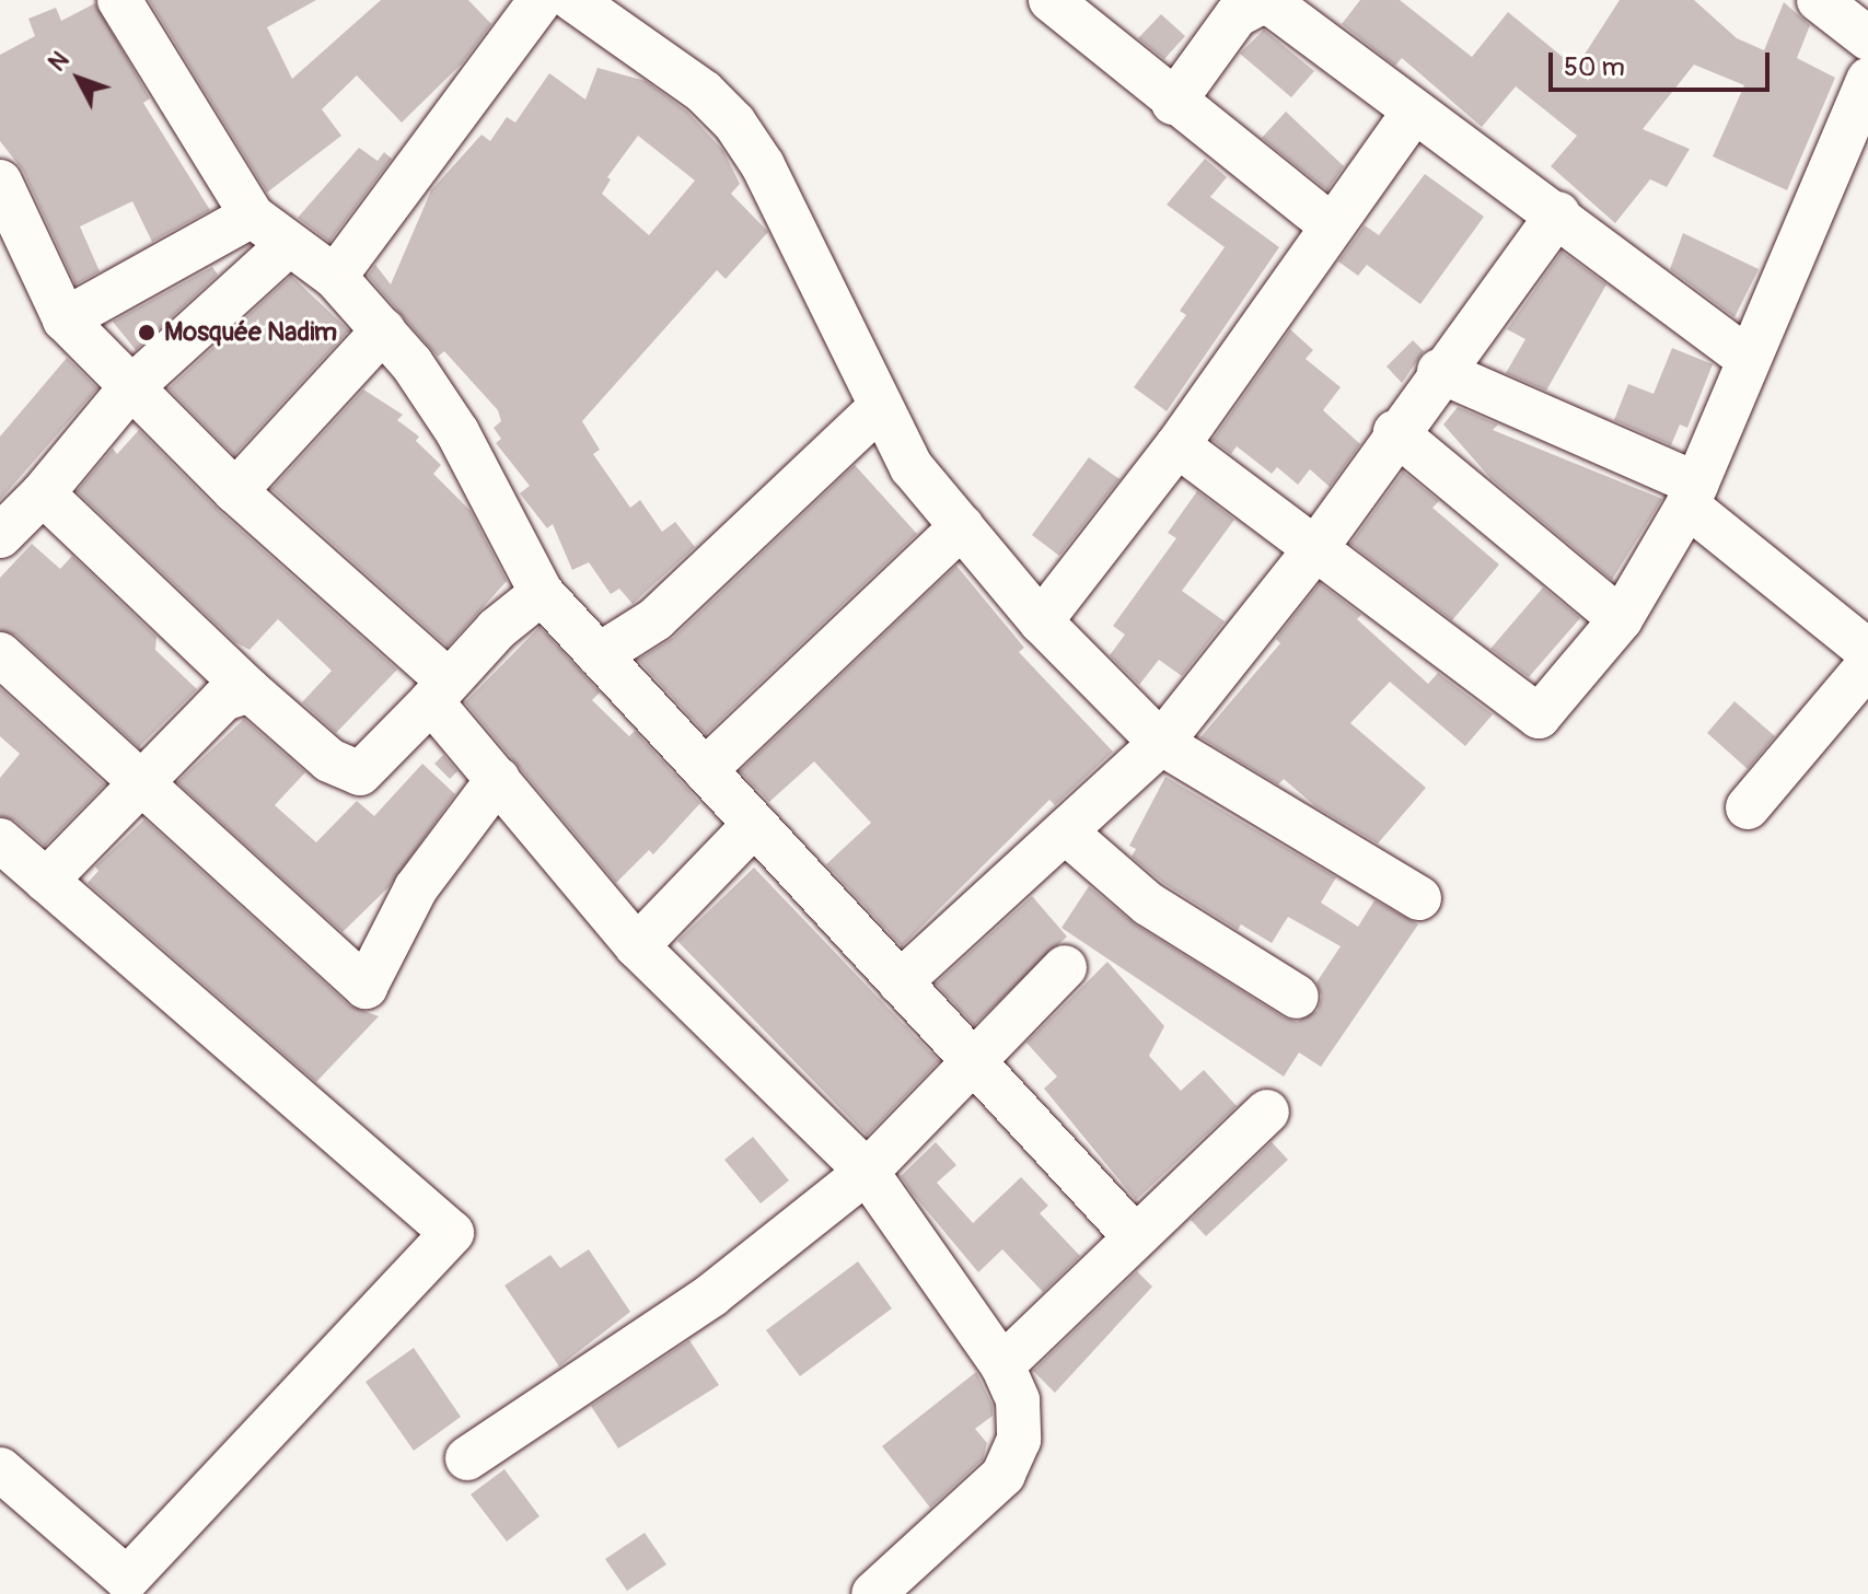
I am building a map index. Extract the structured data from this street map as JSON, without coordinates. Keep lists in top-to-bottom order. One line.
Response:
{"places":["Mosquée Nadim"],"scale_bar":"50 m","north":"top left"}
